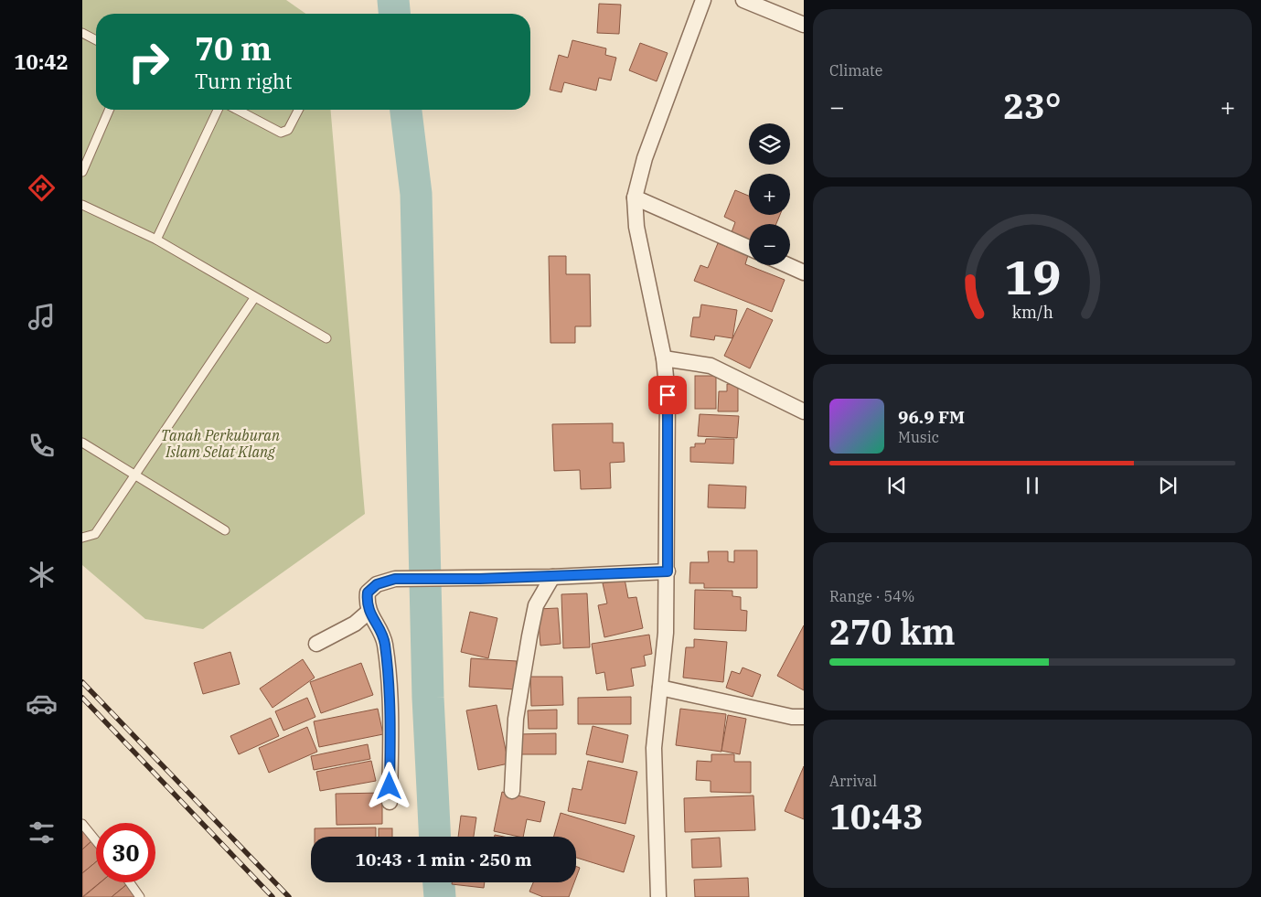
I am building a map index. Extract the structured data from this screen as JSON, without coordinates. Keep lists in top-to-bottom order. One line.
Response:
{"parks":["Tanah Perkuburan Islam Selat Klang"],"page":{"tabs":"10:42","tile":["Climate",["Range · 54%","270 km"],["Arrival","10:43"]],"turn":["70 m","Turn right"],"heat":["−","23°","+"],"map_buttons":["+","−"],"song":["96.9 FM","Music"],"limit":"30","trip":"10:43 · 1 min · 250 m","gauge":["19","km/h"]}}
